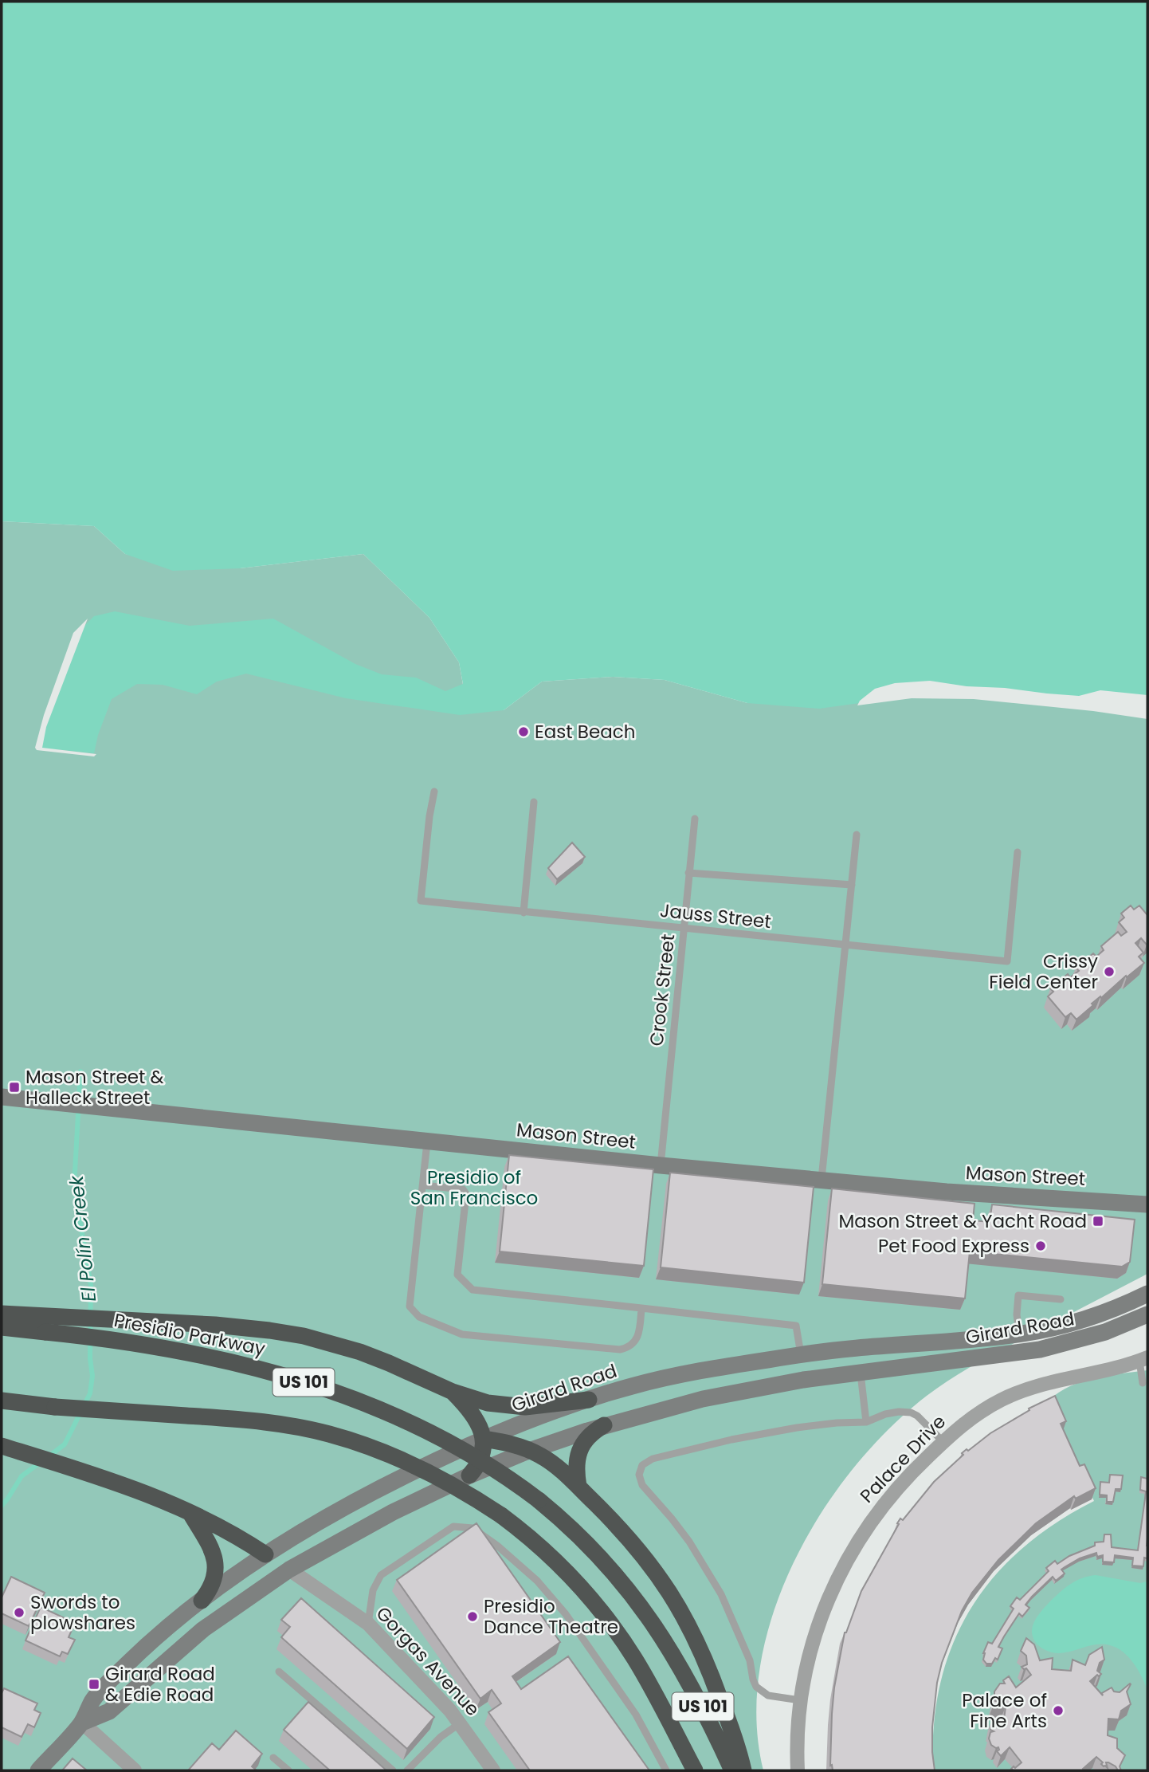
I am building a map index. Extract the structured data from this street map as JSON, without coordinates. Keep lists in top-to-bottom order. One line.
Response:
{"streets":{"highway":["Presidio Parkway","US 101"],"street":["Mason Street","Girard Road","Palace Drive","Gorgas Avenue"],"lane":["Jauss Street","Crook Street"]},"crossings":[["Jauss Street","Crook Street"],["Crook Street","Mason Street"],["Girard Road","Gorgas Avenue"]],"water":["El Polín Creek"],"parks":["Presidio of San Francisco"],"places":{"other":["East Beach","Crissy Field Center","Pet Food Express","Swords to plowshares","Presidio Dance Theatre","Palace of Fine Arts"],"transit":["Mason Street & Halleck Street","Mason Street & Yacht Road","Girard Road & Edie Road"]}}
